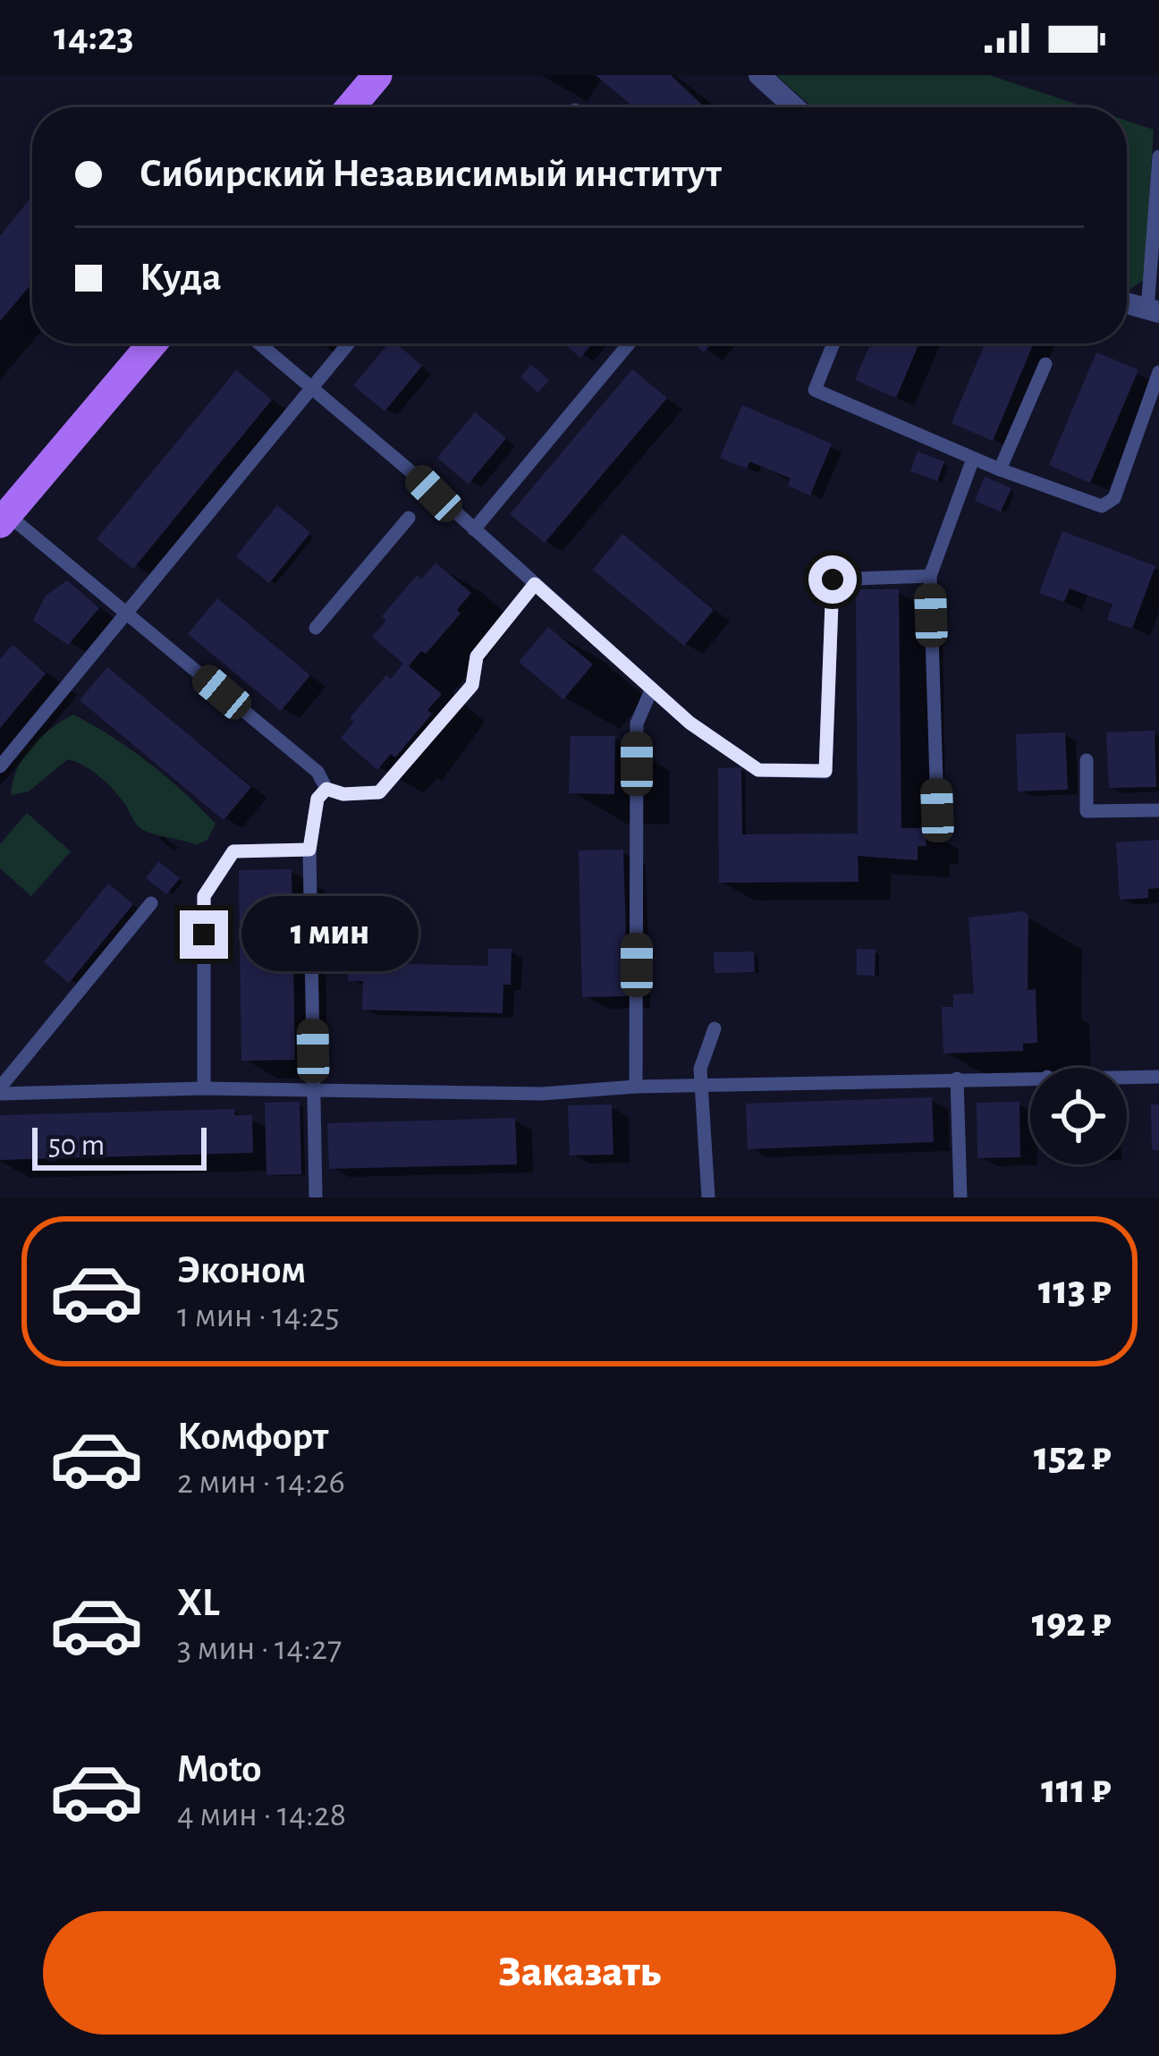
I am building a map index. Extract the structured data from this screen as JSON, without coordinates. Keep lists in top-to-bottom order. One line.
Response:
{"scale_bar":"50 m","page":{"status":"14:23","banner":["Сибирский Независимый институт","Куда"],"bubble":"1 мин","scale":"50 m","list":[{"name":"Эконом","note":"1 мин · 14:25","value":"113 ₽"},{"name":"Комфорт","note":"2 мин · 14:26","value":"152 ₽"},{"name":"XL","note":"3 мин · 14:27","value":"192 ₽"},{"name":"Moto","note":"4 мин · 14:28","value":"111 ₽"}],"buttons":"Заказать"}}
